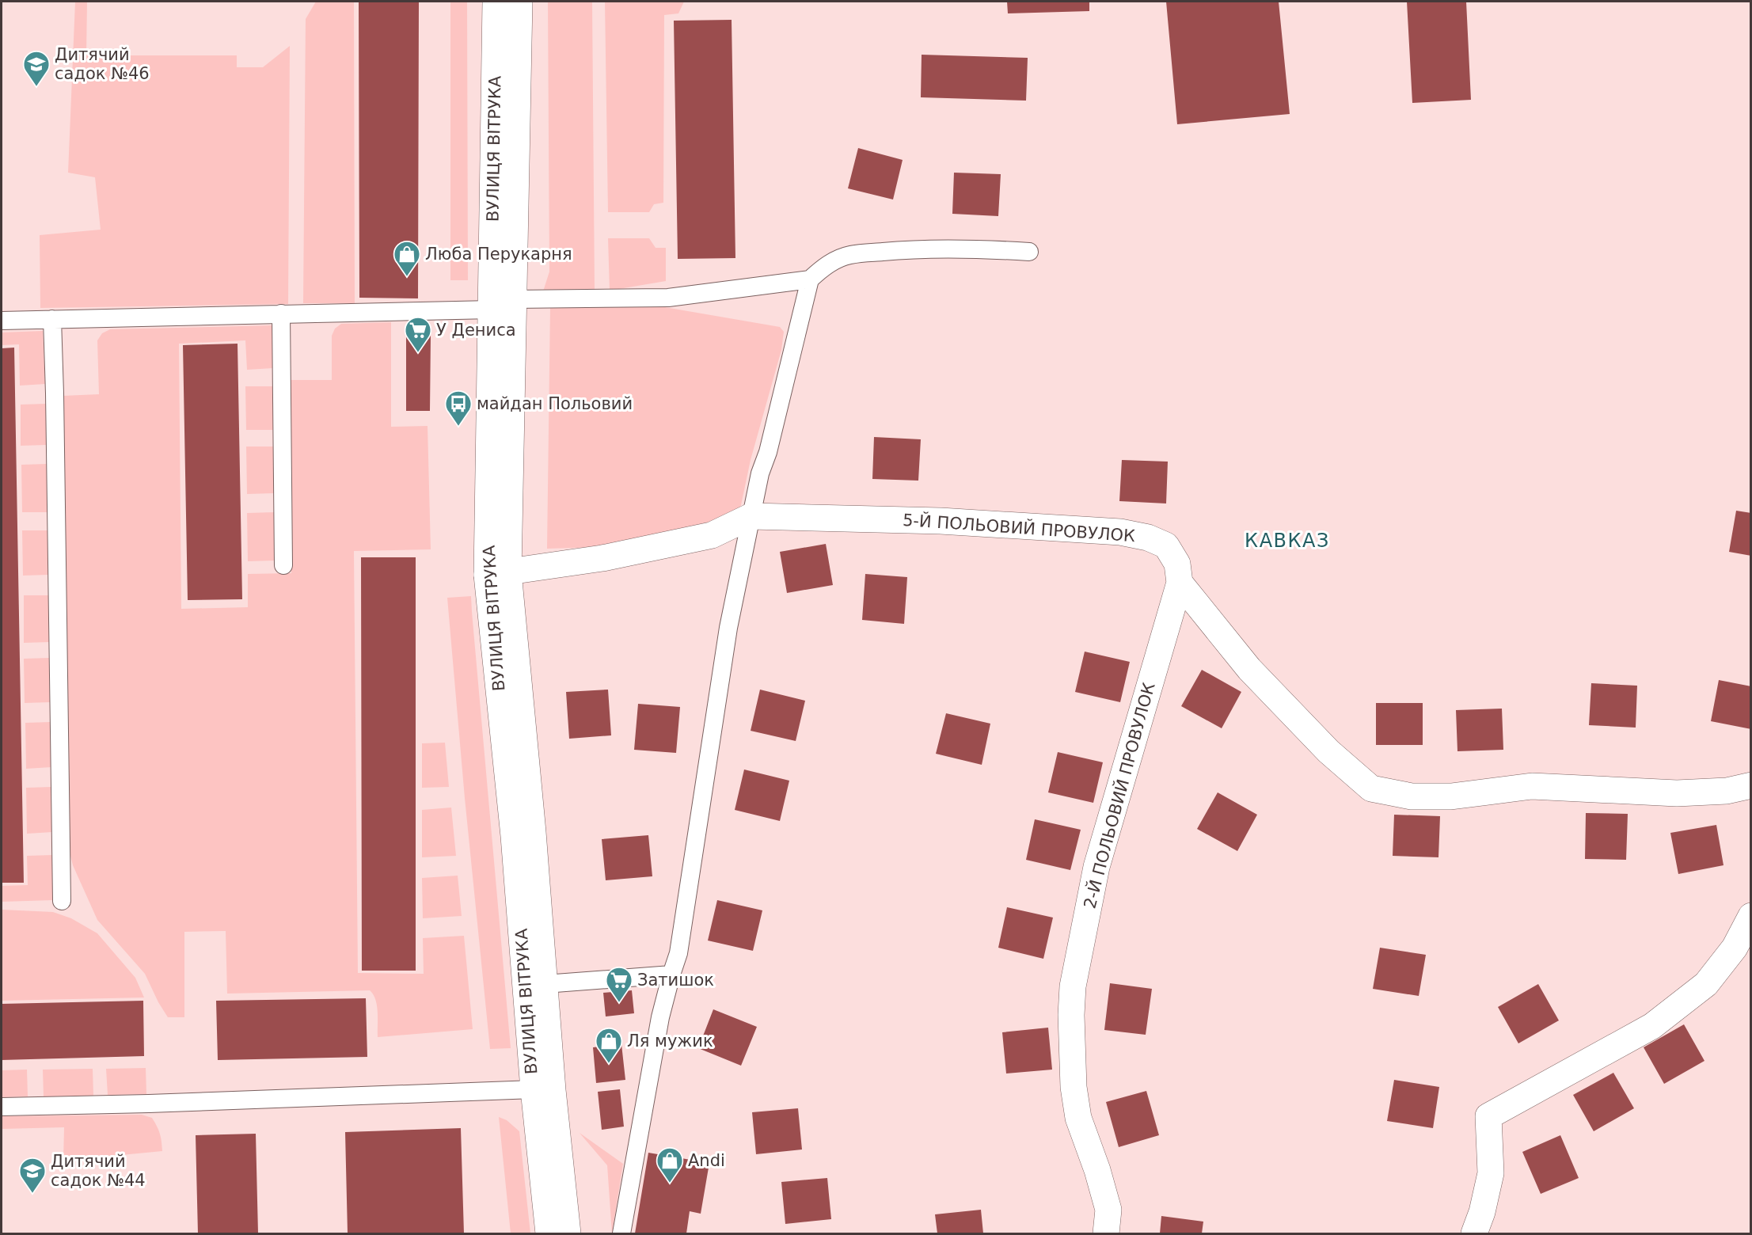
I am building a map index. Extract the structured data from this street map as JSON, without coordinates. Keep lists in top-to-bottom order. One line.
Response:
{"streets":{"street":["ВУЛИЦЯ ВІТРУКА","5-Й ПОЛЬОВИЙ ПРОВУЛОК","2-Й ПОЛЬОВИЙ ПРОВУЛОК"]},"crossings":[["ВУЛИЦЯ ВІТРУКА","5-Й ПОЛЬОВИЙ ПРОВУЛОК"],["5-Й ПОЛЬОВИЙ ПРОВУЛОК","2-Й ПОЛЬОВИЙ ПРОВУЛОК"]],"districts":["КАВКАЗ"],"places":{"school or university":["Дитячий садок №46","Дитячий садок №44"],"shop":["Люба Перукарня","Ля мужик","Andi"],"supermarket":["У Дениса","Затишок"],"bus stop":["майдан Польовий"]}}
